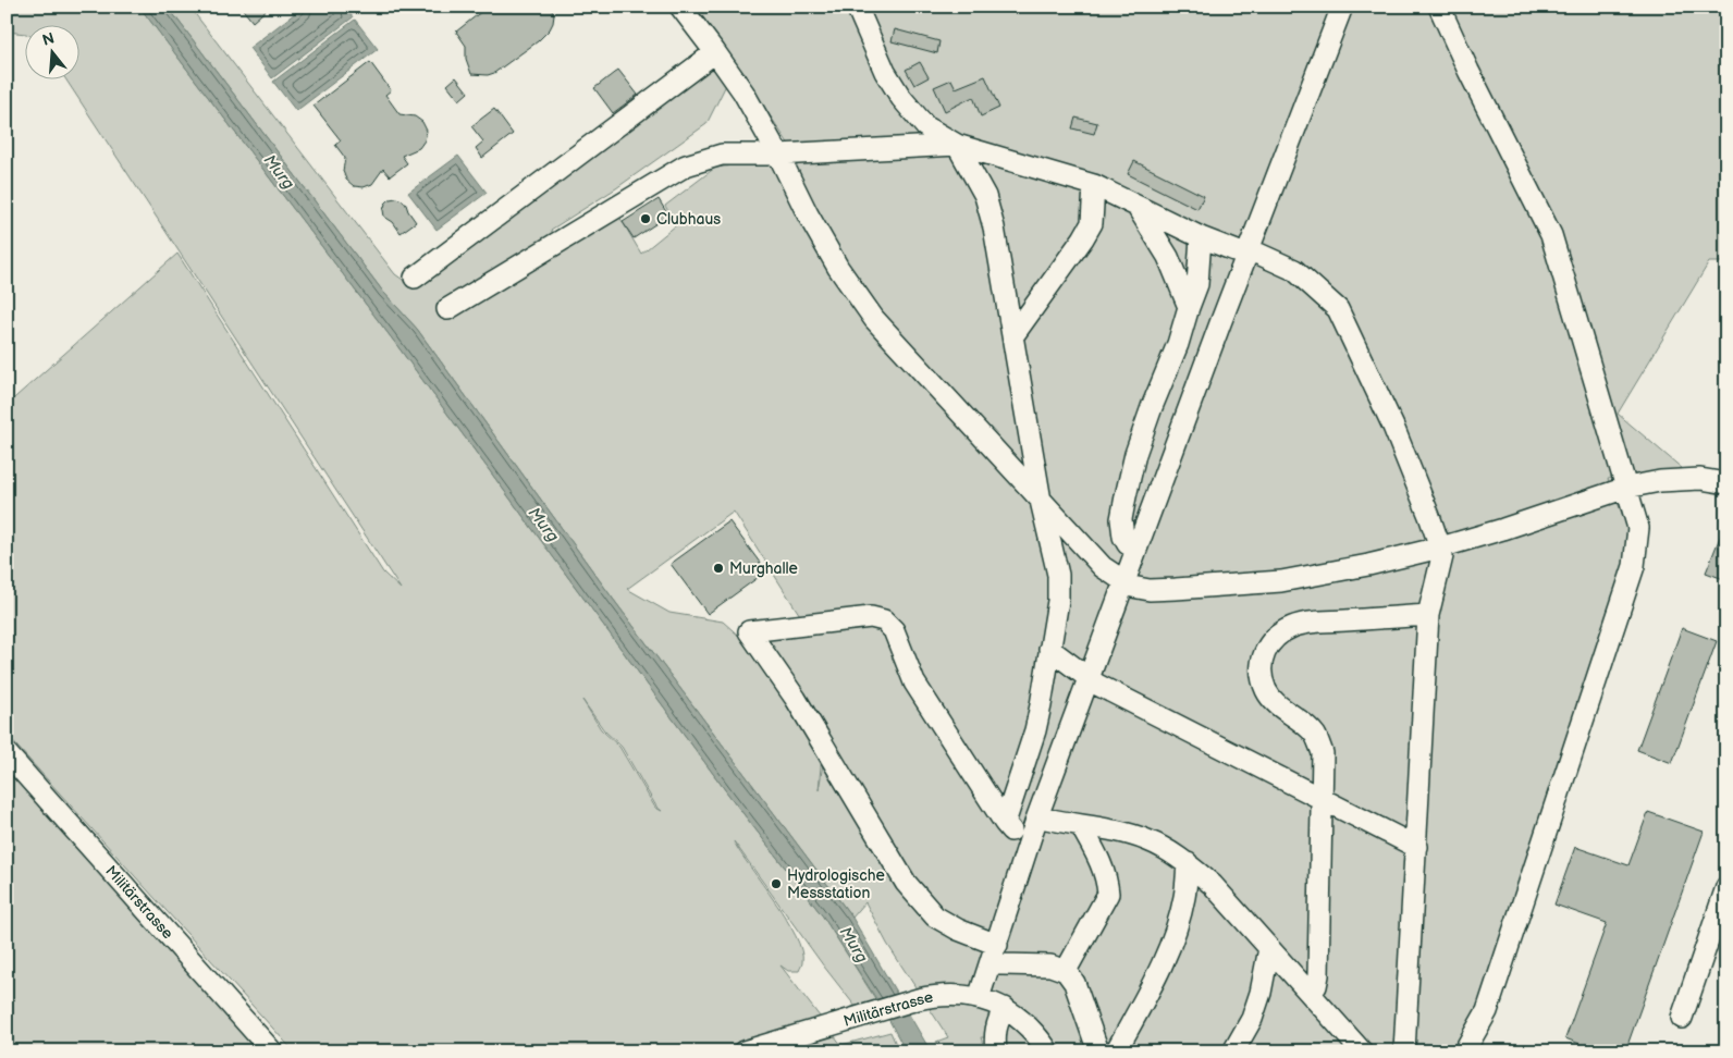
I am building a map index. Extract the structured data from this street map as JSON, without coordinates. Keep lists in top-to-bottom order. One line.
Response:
{"streets":{"street":["Militärstrasse"]},"water":["Murg"],"places":["Clubhaus","Murghalle","Hydrologische Messstation"],"north":"top"}
